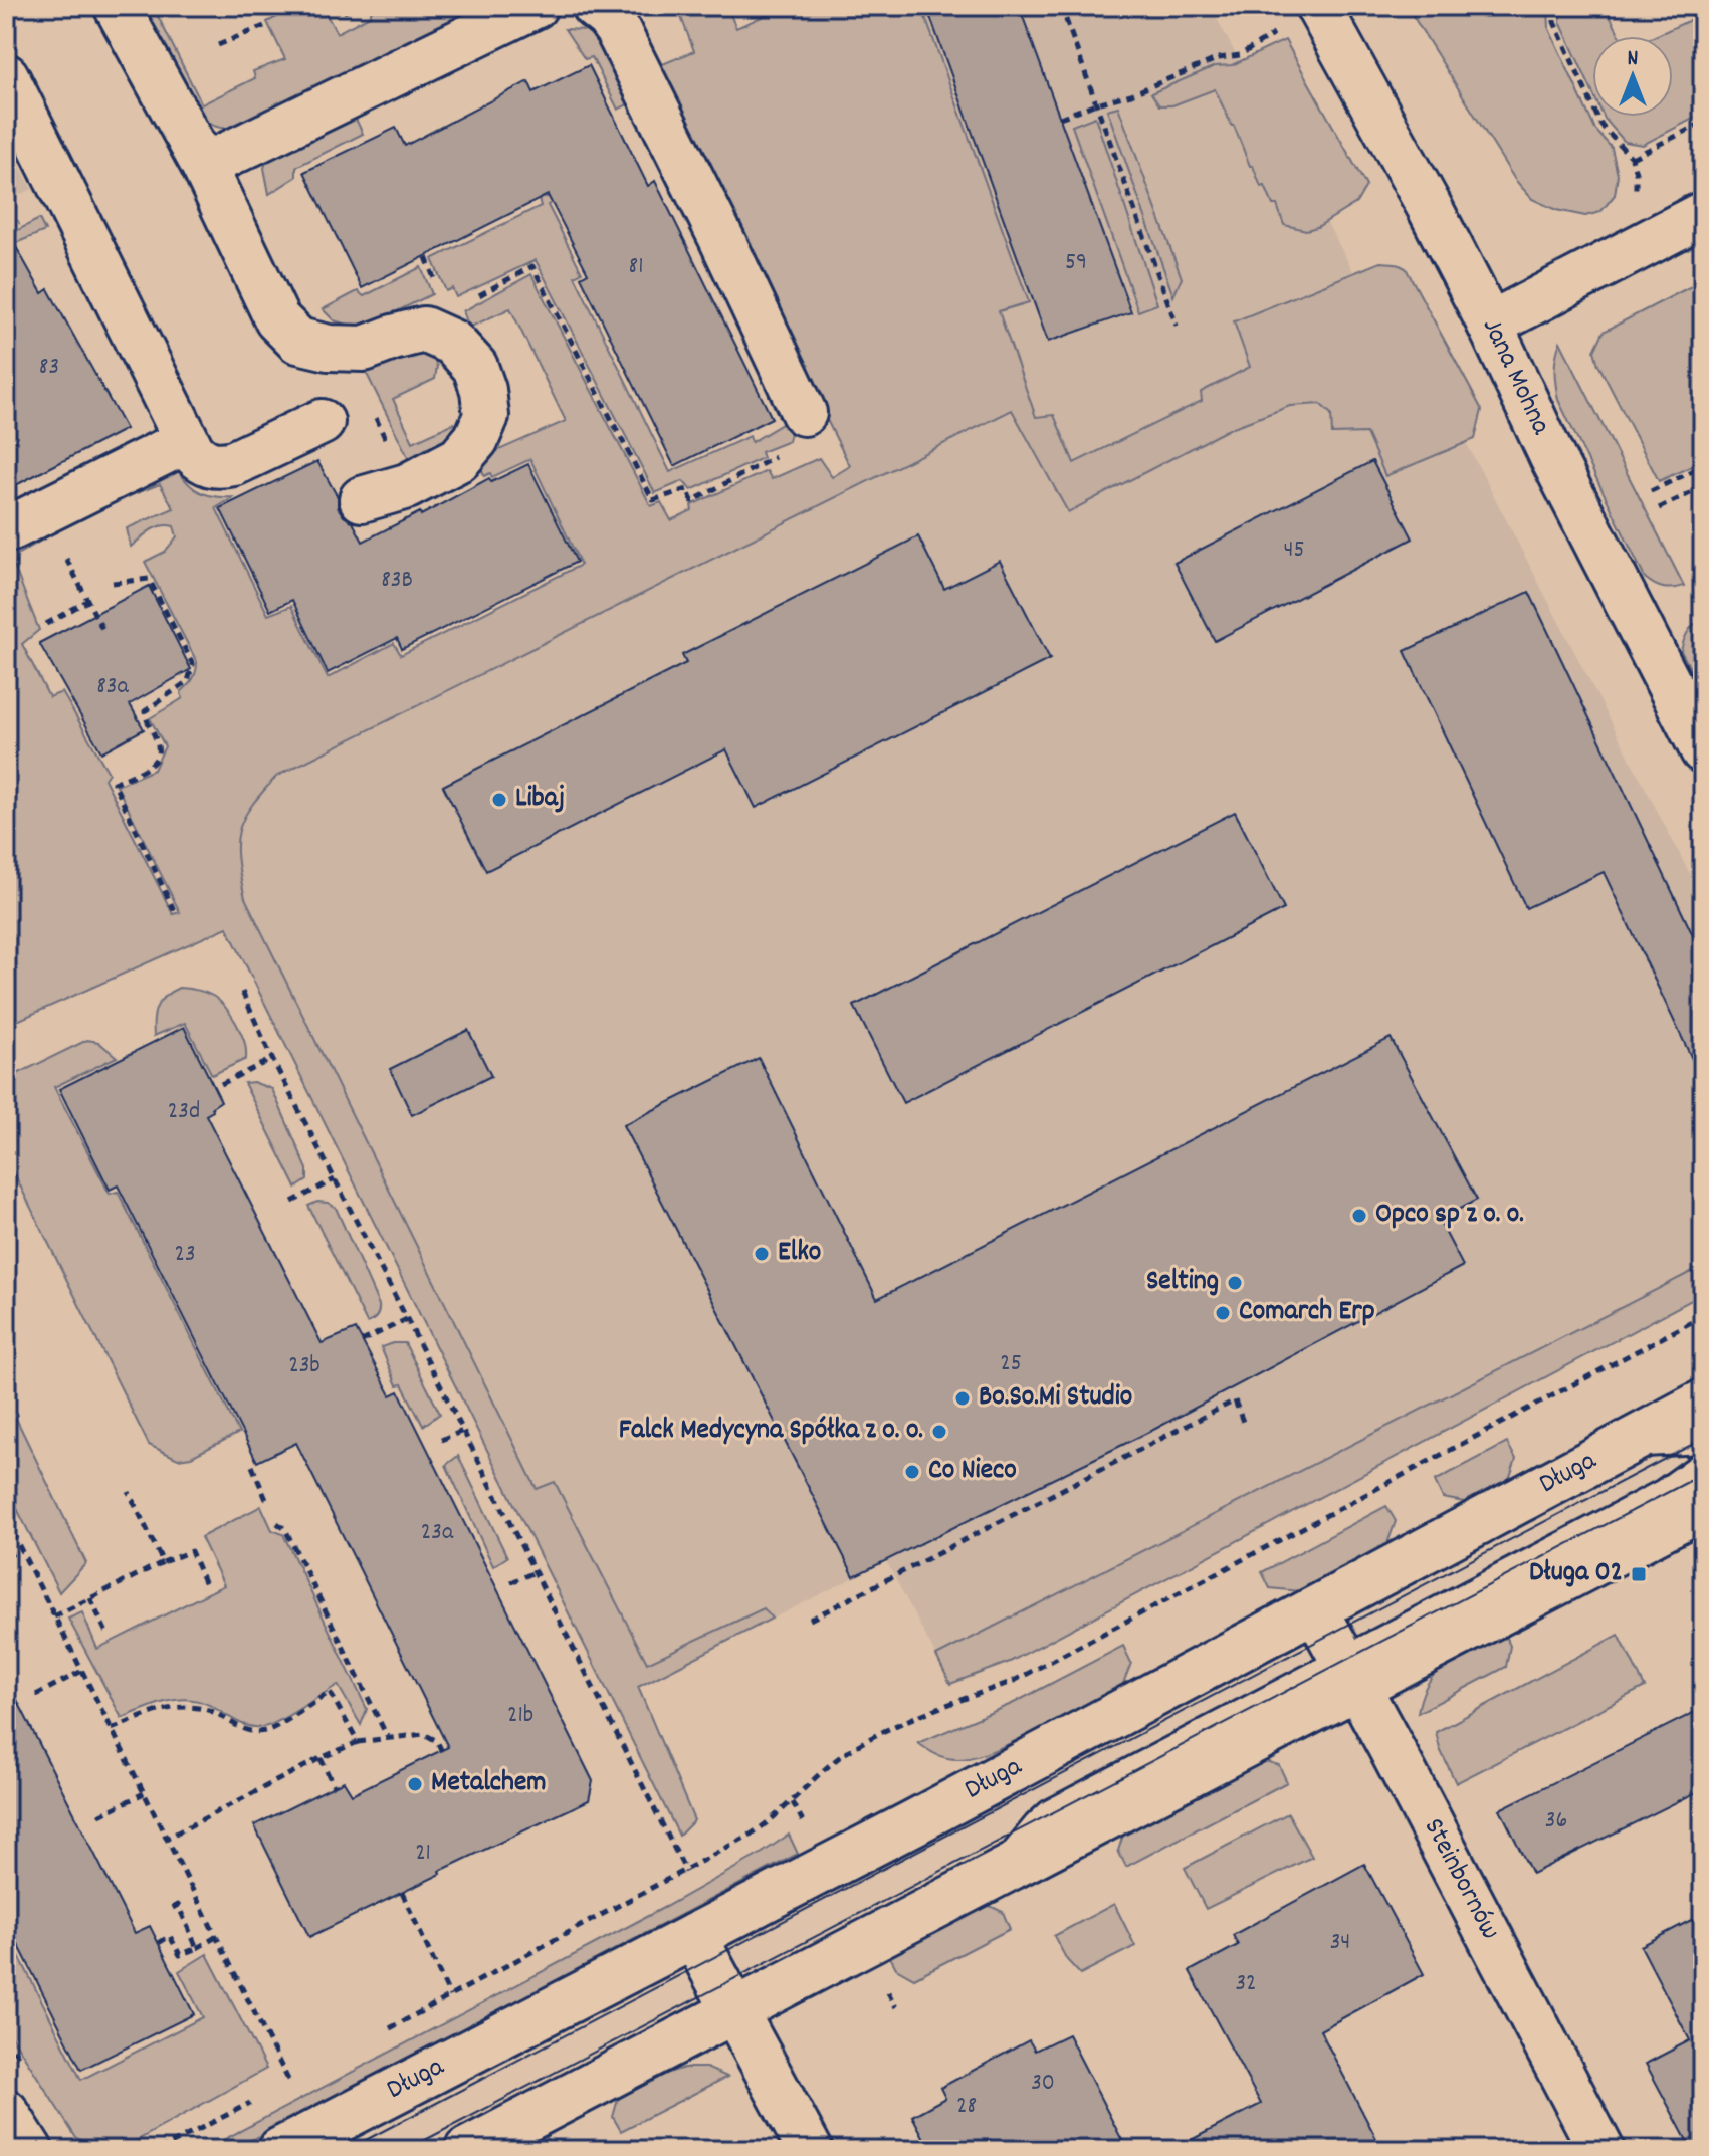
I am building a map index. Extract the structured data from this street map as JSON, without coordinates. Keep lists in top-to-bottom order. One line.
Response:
{"streets":{"street":["Jana Mohna","Długa","Steinbornów"]},"crossings":[["Długa","Steinbornów"]],"places":{"other":["Libaj","Opco sp z o. o.","Elko","Selting","Comarch Erp","Bo.So.Mi Studio","Falck Medycyna Spółka z o. o.","Co Nieco","Metalchem"],"transit":["Długa 02"]},"house_numbers":["59","81","83","45","83B","83a","23d","23","25","23b","23a","21b","36","21","34","32","30","28"],"north":"top"}
